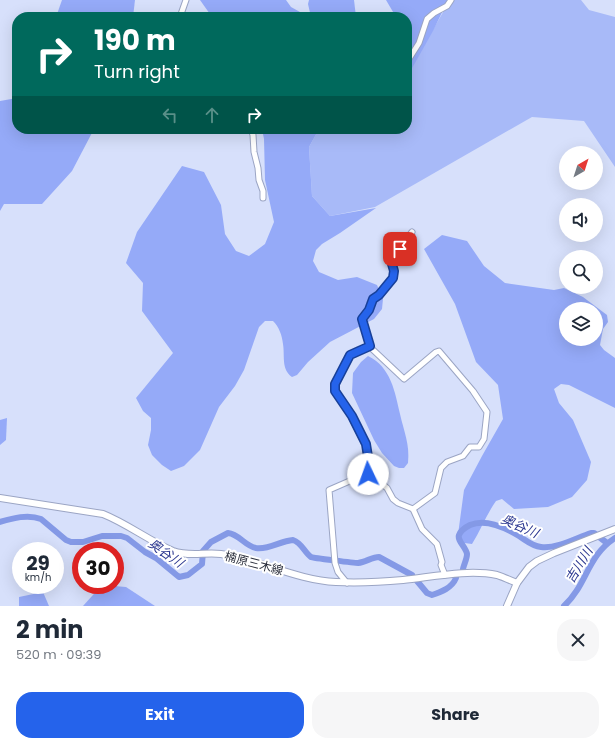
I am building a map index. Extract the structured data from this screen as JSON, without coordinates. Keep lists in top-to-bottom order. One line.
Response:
{"streets":{"main road":["楠原三木線"]},"water":["奥谷川","吉川川"],"north":"top right","page":{"turn":["190 m","Turn right"],"speed":"29 km/h","limit":"30","heading":["2 min","520 m · 09:39"],"buttons":["Exit","Share"]}}
